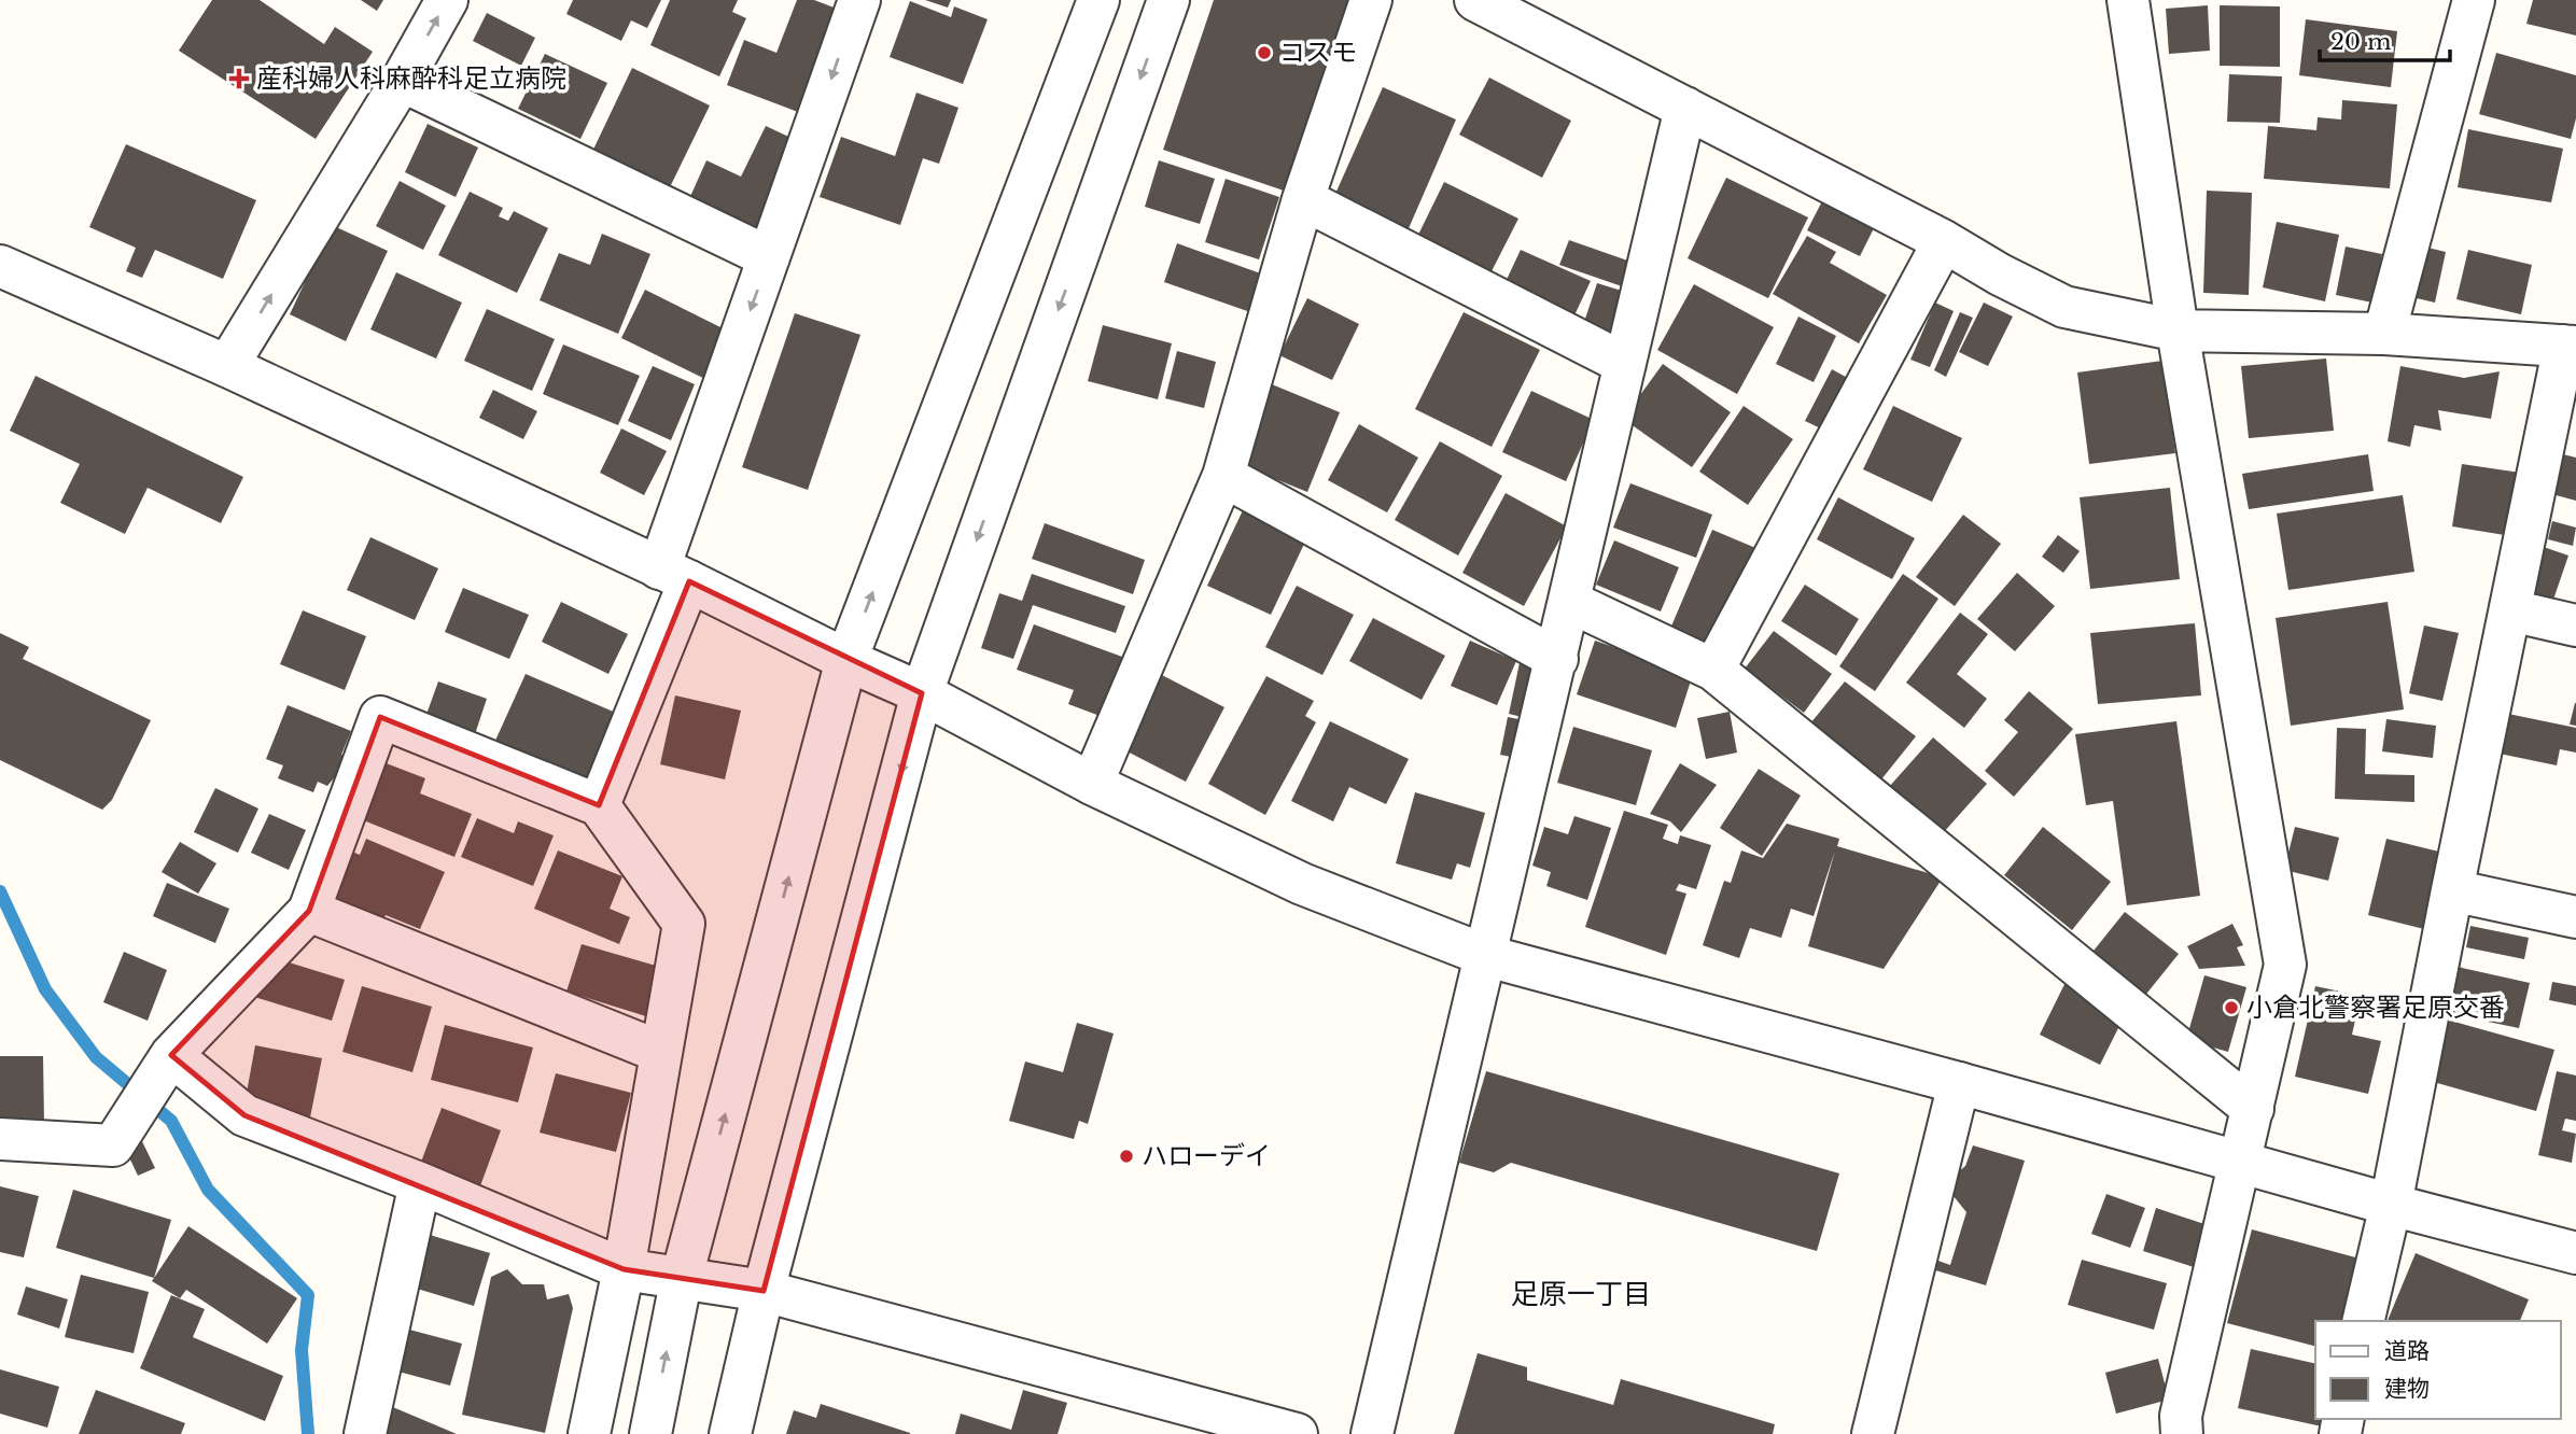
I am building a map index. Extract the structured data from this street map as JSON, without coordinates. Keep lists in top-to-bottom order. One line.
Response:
{"districts":["足原一丁目"],"places":{"other":["コスモ","小倉北警察署足原交番","ハローデイ"],"health":["産科婦人科麻酔科足立病院"]},"legend":["道路","建物"],"scale_bar":"20 m"}
